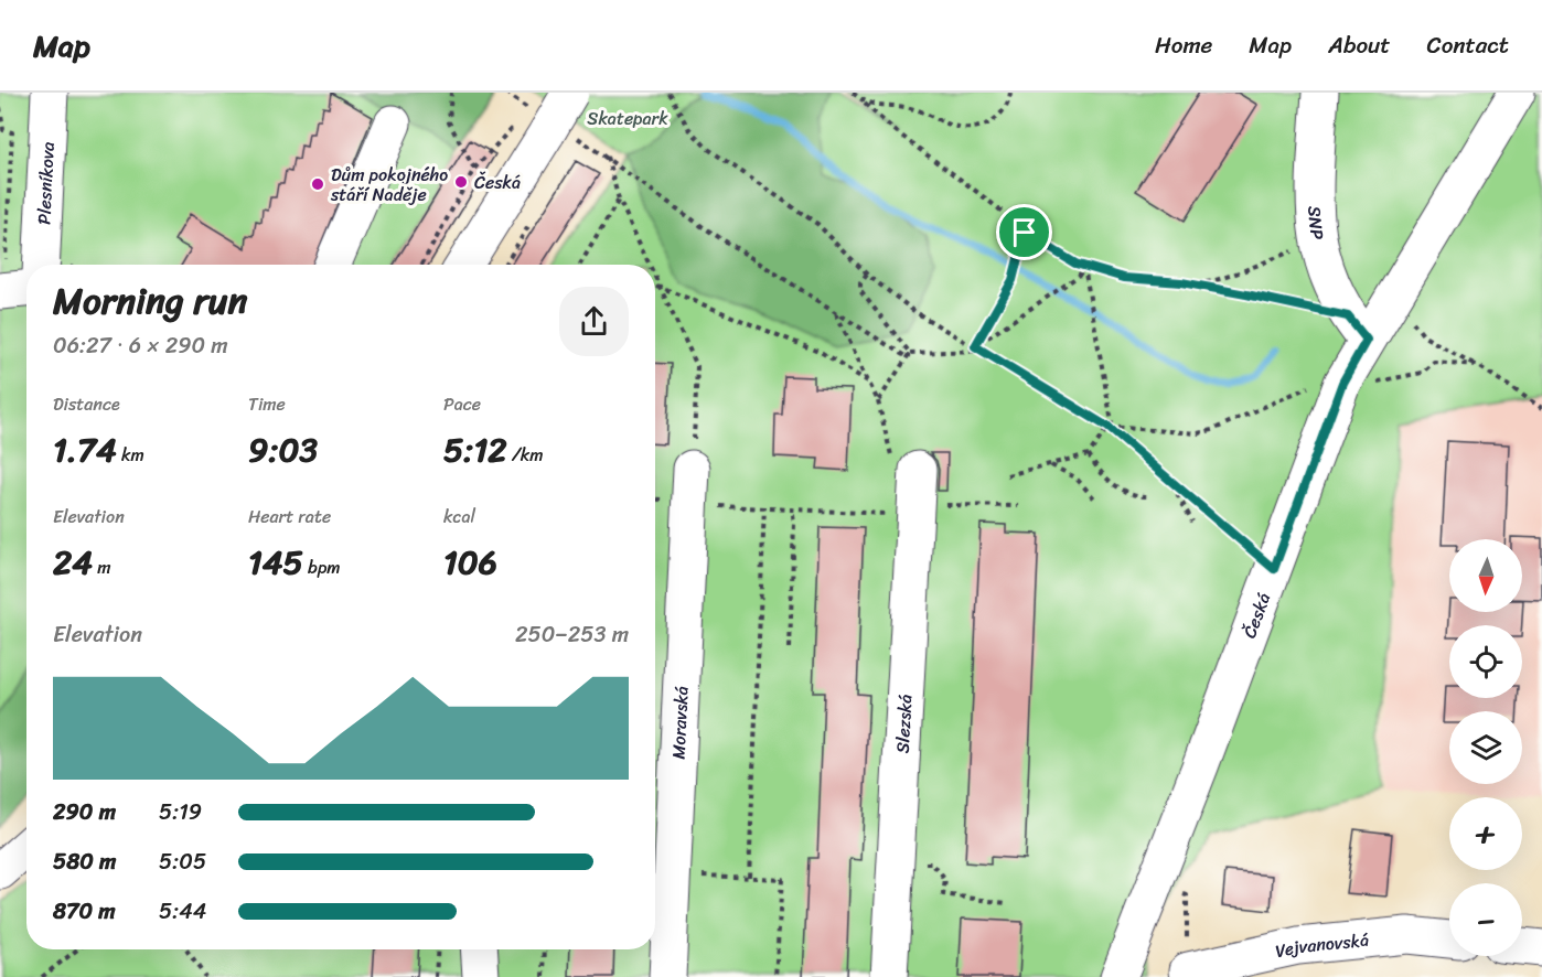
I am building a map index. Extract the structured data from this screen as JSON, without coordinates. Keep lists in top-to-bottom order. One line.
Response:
{"streets":{"street":["Plesníkova","SNP","Česká","Moravská","Slezská","Vejvanovská"]},"crossings":[["SNP","Česká"]],"parks":["Skatepark"],"places":["Česká","Dům pokojného stáří Naděje"],"north":"bottom","page":{"header":"Map","nav":["Home","Map","About","Contact"],"heading":["Morning run","06:27 · 6 × 290 m"],"stats":[["Distance","1.74 km"],["Time","9:03"],["Pace","5:12 /km"],["Elevation","24 m"],["Heart rate","145 bpm"],["kcal","106"]],"map_buttons":["+","−"],"chart":["Elevation","250–253 m"],"list":[{"name":"290 m","note":"5:19"},{"name":"580 m","note":"5:05"},{"name":"870 m","note":"5:44"}]}}
